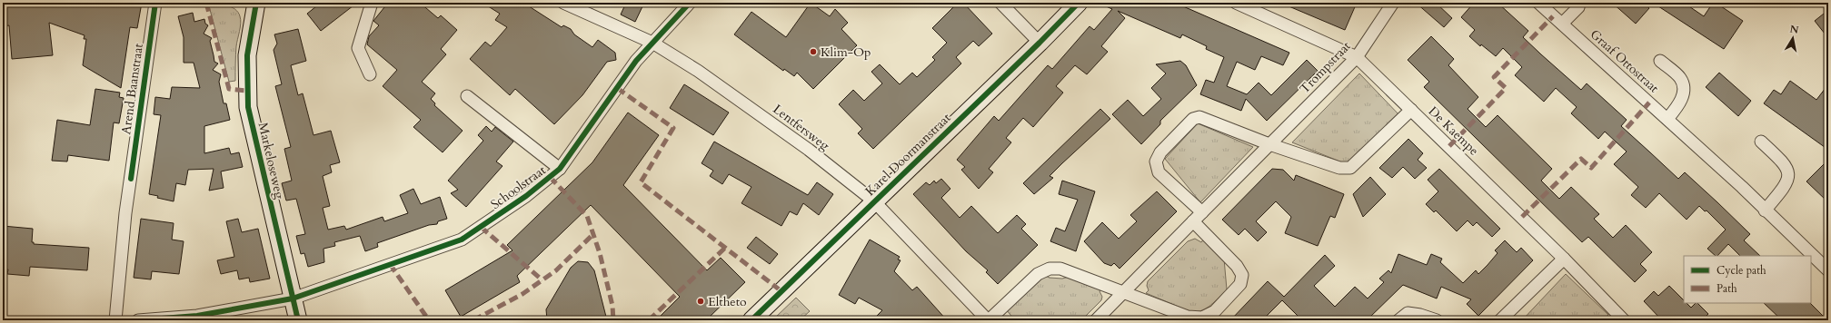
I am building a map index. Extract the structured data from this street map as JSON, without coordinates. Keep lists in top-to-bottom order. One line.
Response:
{"streets":{"main road":["Karel Doormanstraat","Markeloseweg"],"street":["Graaf Ottostraat","Trompstraat","Arend Baanstraat","Lentfersweg","De Kaempe","Schoolstraat"]},"crossings":[["Trompstraat","De Kaempe"],["Lentfersweg","Karel Doormanstraat"],["Lentfersweg","Schoolstraat"],["Markeloseweg","Schoolstraat"]],"places":["Klim-Op","Eltheto"],"legend":["Cycle path","Path"],"north":"top"}
